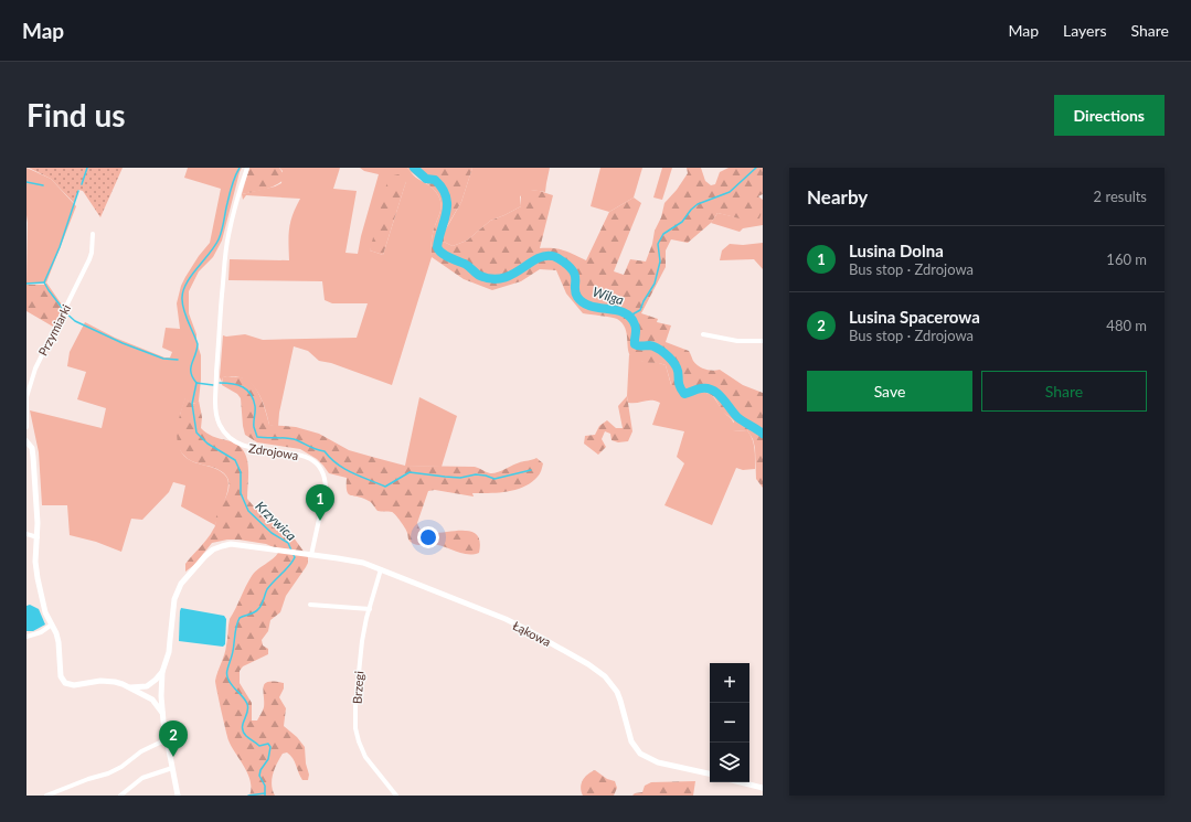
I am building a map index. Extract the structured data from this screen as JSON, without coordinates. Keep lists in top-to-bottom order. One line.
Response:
{"streets":{"street":["Przymiarki","Zdrojowa","Łąkowa","Brzegi"]},"crossings":[["Zdrojowa","Łąkowa"],["Łąkowa","Brzegi"]],"water":["Wilga","Krzywica"],"page":{"header":"Map","nav":["Map","Layers","Share"],"buttons":["Directions",["Save","Share"]],"title":"Find us","heading":["Nearby","2 results"],"list":[{"mark":"1","name":"Lusina Dolna","note":"Bus stop · Zdrojowa","value":"160 m"},{"mark":"2","name":"Lusina Spacerowa","note":"Bus stop · Zdrojowa","value":"480 m"}],"pins":["1","2"],"map_buttons":["+","−"]}}
